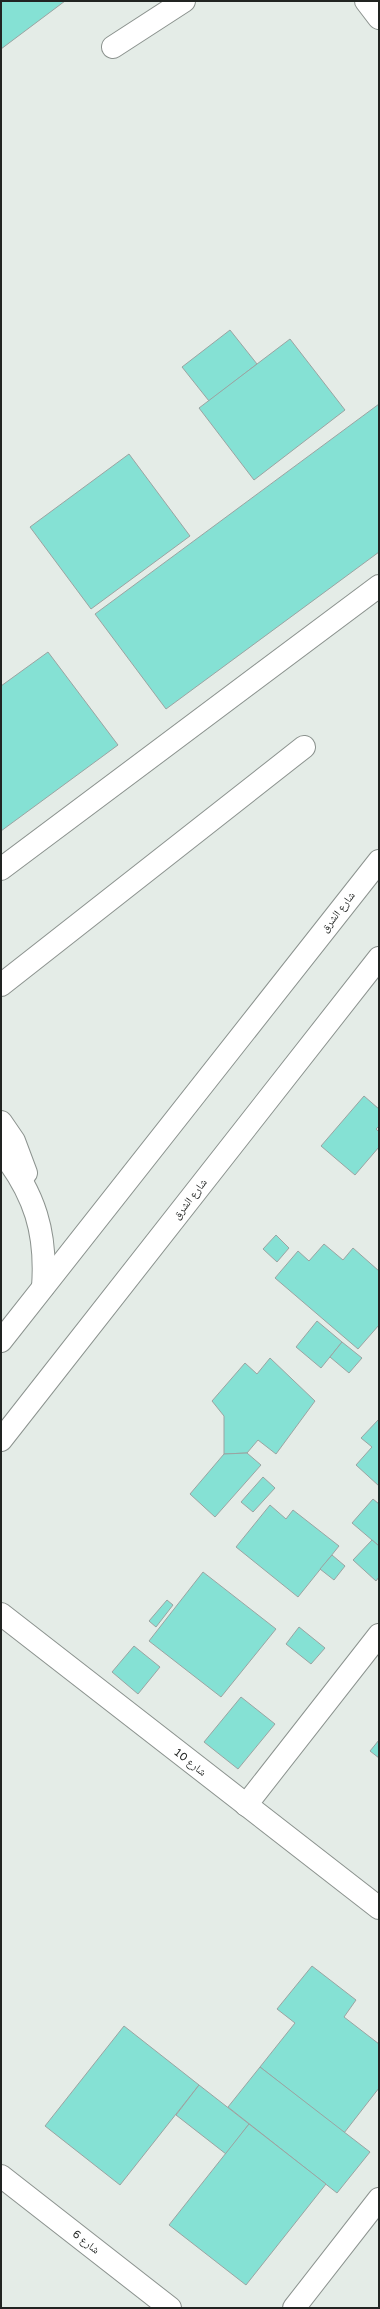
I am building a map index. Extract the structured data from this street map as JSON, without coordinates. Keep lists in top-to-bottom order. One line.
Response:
{"streets":{"main road":["شارع الشرق","شارع 10","شارع 6"]}}
